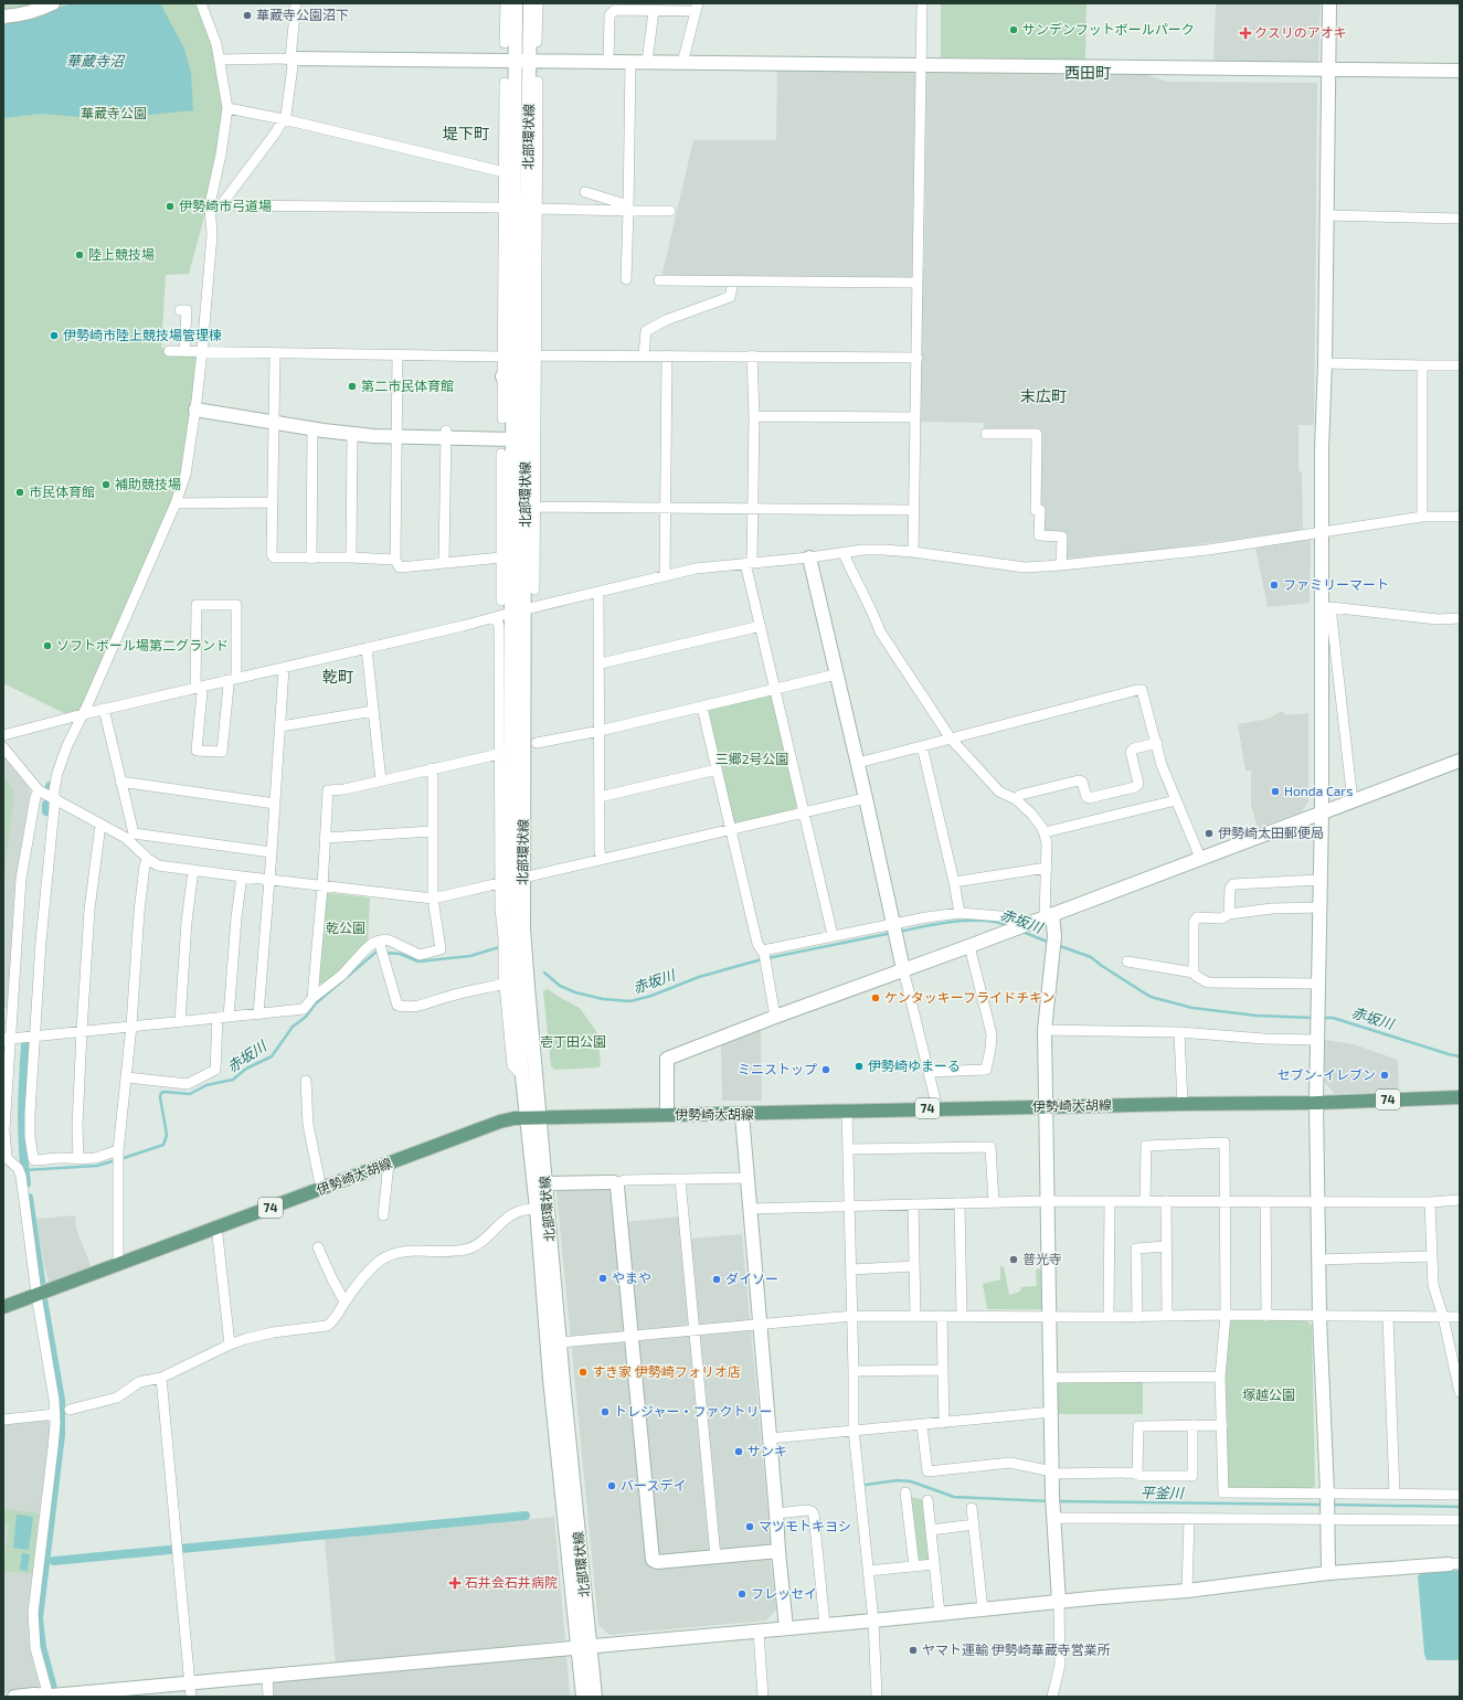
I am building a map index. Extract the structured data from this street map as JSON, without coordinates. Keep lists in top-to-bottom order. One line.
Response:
{"streets":{"main road":["74","伊勢崎大胡線"],"street":["北部環状線"]},"crossings":[["北部環状線","伊勢崎大胡線"]],"districts":["西田町","堤下町","末広町","乾町"],"water":["華蔵寺沼","赤坂川","平釜川"],"parks":["華蔵寺公園","三郷2号公園","乾公園","壱丁田公園","塚越公園"],"places":{"other":["華蔵寺公園沼下","サンデンフットボールパーク","伊勢崎市弓道場","陸上競技場","伊勢崎市陸上競技場管理棟","第二市民体育館","補助競技場","市民体育館","ファミリーマート","ソフトボール場第二グランド","Honda Cars","伊勢崎太田郵便局","ケンタッキーフライドチキン","伊勢崎ゆまーる","ミニストップ","セブン-イレブン","普光寺","やまや","ダイソー","すき家 伊勢崎フォリオ店","トレジャー・ファクトリー","サンキ","バースデイ","マツモトキヨシ","フレッセイ","ヤマト運輸 伊勢崎華蔵寺営業所"],"health":["クスリのアオキ","石井会石井病院"]}}
